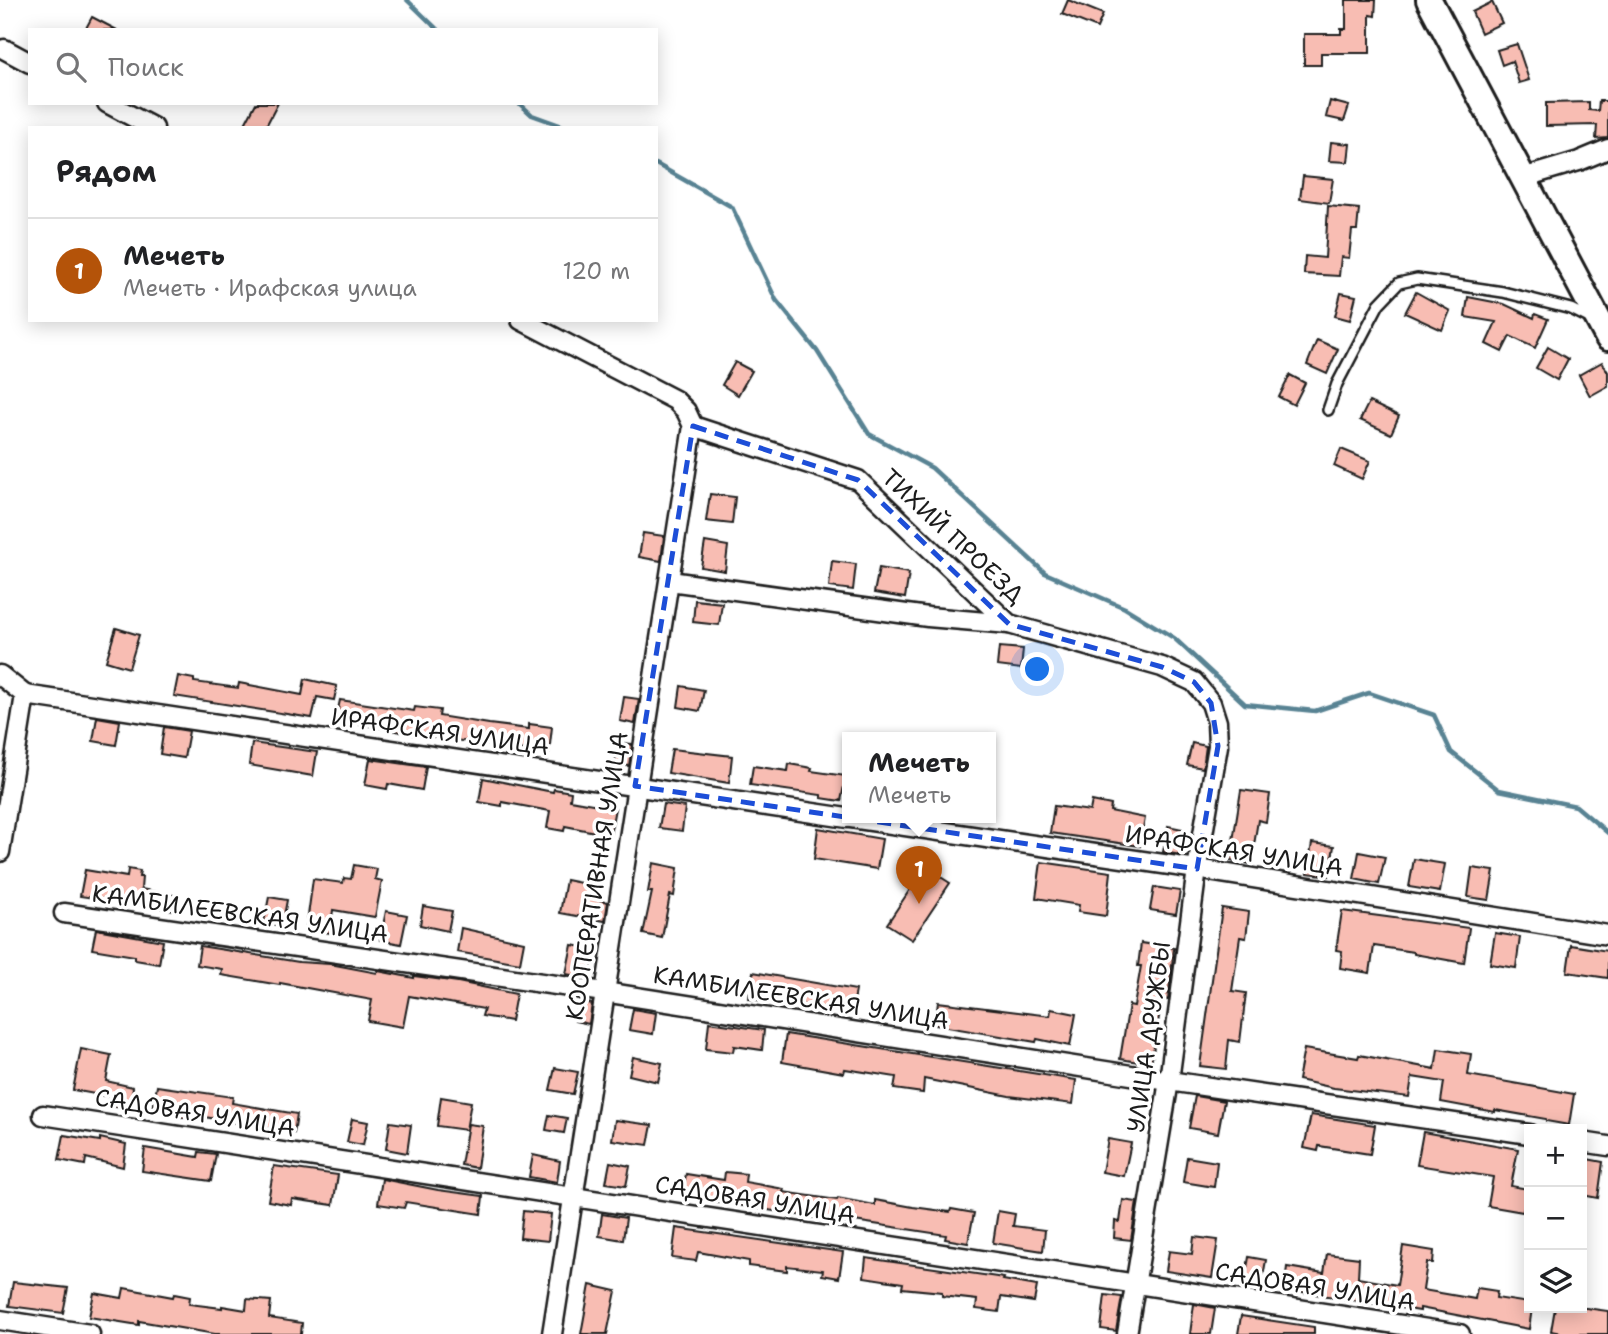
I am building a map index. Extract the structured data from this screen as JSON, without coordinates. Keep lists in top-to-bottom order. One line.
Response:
{"streets":{"street":["ТИХИЙ ПРОЕЗД","ИРАФСКАЯ УЛИЦА","КООПЕРАТИВНАЯ УЛИЦА","КАМБИЛЕЕВСКАЯ УЛИЦА","УЛИЦА ДРУЖБЫ","САДОВАЯ УЛИЦА"]},"crossings":[["ТИХИЙ ПРОЕЗД","КООПЕРАТИВНАЯ УЛИЦА"],["ТИХИЙ ПРОЕЗД","УЛИЦА ДРУЖБЫ"],["ИРАФСКАЯ УЛИЦА","КООПЕРАТИВНАЯ УЛИЦА"],["ИРАФСКАЯ УЛИЦА","УЛИЦА ДРУЖБЫ"],["КООПЕРАТИВНАЯ УЛИЦА","КАМБИЛЕЕВСКАЯ УЛИЦА"],["КООПЕРАТИВНАЯ УЛИЦА","САДОВАЯ УЛИЦА"],["КАМБИЛЕЕВСКАЯ УЛИЦА","УЛИЦА ДРУЖБЫ"],["УЛИЦА ДРУЖБЫ","САДОВАЯ УЛИЦА"]],"page":{"search":"Поиск","heading":"Рядом","list":[{"mark":"1","name":"Мечеть","note":"Мечеть · Ирафская улица","value":"120 m"}],"popup":["Мечеть","Мечеть"],"pins":"1","map_buttons":["+","−"]}}
